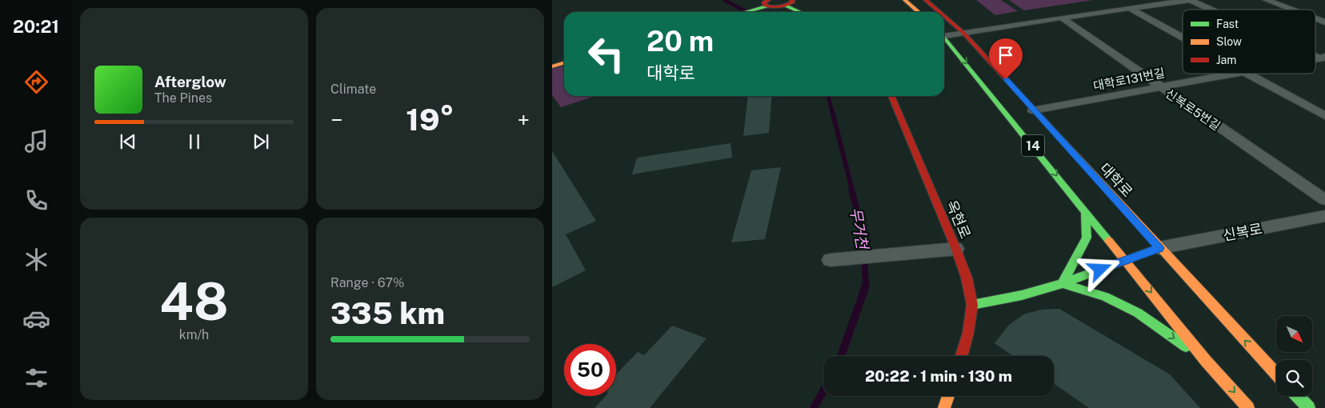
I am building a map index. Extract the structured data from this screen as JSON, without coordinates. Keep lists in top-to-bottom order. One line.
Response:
{"streets":{"main road":["14","대학로","옥현로"],"street":["대학로131번길","신복로5번길","신복로"]},"crossings":[["대학로131번길","신복로5번길"],["대학로131번길","대학로"],["대학로","신복로"]],"water":["무거천"],"legend":["Fast","Slow","Jam"],"north":"bottom right","page":{"tabs":"20:21","tile":["Climate",["48","km/h"],["Range · 67%","335 km"]],"turn":["20 m","대학로"],"song":["Afterglow","The Pines"],"heat":["−","19°","+"],"limit":"50","trip":"20:22 · 1 min · 130 m"}}
